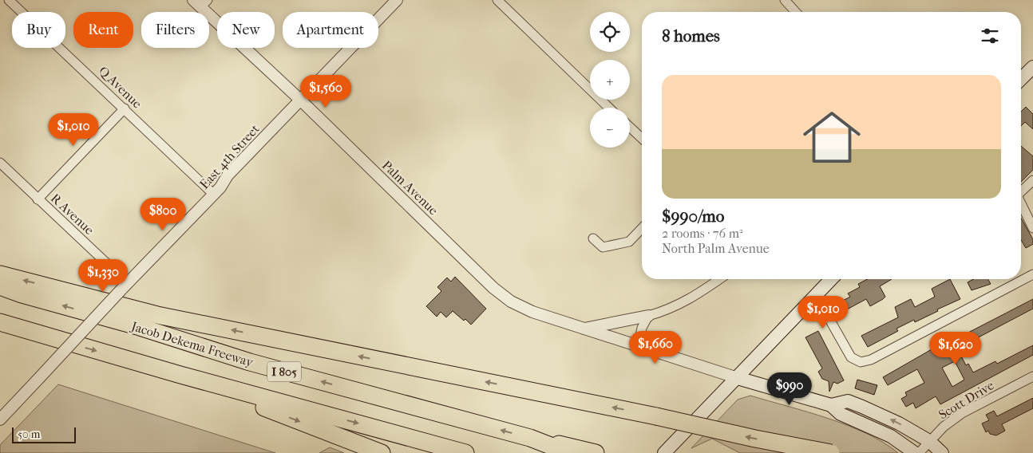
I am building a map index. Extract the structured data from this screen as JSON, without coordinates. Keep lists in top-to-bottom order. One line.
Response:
{"streets":{"highway":["Jacob Dekema Freeway","I 805"],"street":["Q Avenue","East 4th Street","Palm Avenue","R Avenue","Scott Drive"]},"crossings":[["Q Avenue","East 4th Street"],["East 4th Street","Palm Avenue"],["East 4th Street","R Avenue"]],"scale_bar":"50 m","page":{"map_buttons":["+","−"],"chip":["Buy","Rent","Filters","New","Apartment"],"heading":"8 homes","list":[{"name":"$990/mo","note":"2 rooms · 76 m² · North Palm Avenue"}],"price":["$1,560","$1,010","$800","$1,330","$1,010","$1,660","$1,620","$990"],"scale":"50 m"}}
